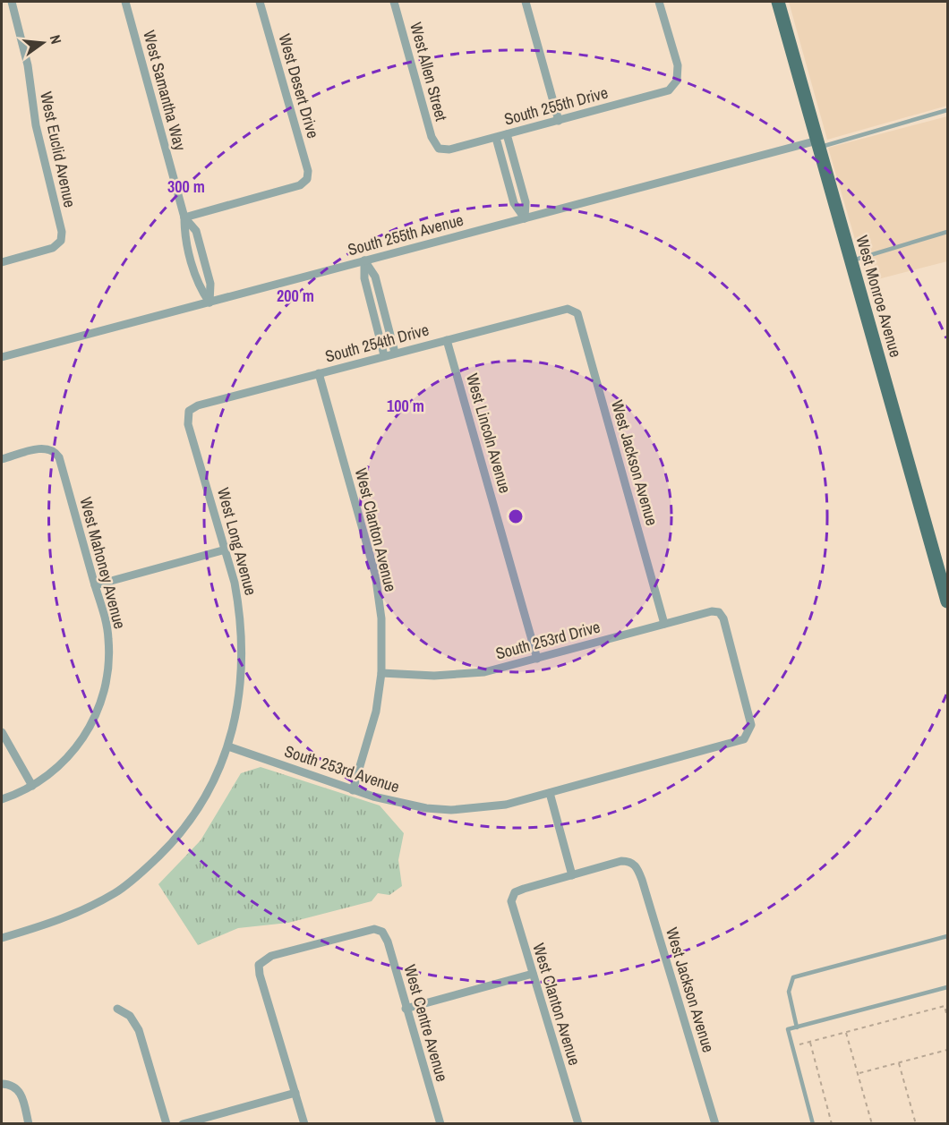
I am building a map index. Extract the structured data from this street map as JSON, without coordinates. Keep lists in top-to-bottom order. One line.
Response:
{"streets":{"main road":["West Monroe Avenue"],"street":["West Allen Street","West Desert Drive","West Samantha Way","South 255th Drive","West Euclid Avenue","South 255th Avenue","South 254th Drive","West Lincoln Avenue","West Jackson Avenue","West Clanton Avenue","West Long Avenue","West Mahoney Avenue","South 253rd Drive","South 253rd Avenue","West Centre Avenue"]},"crossings":[["West Allen Street","South 255th Drive"],["West Desert Drive","West Samantha Way"],["West Samantha Way","South 255th Avenue"],["South 255th Avenue","West Monroe Avenue"],["South 254th Drive","West Lincoln Avenue"],["South 254th Drive","West Jackson Avenue"],["South 254th Drive","West Clanton Avenue"],["South 254th Drive","West Long Avenue"],["West Lincoln Avenue","South 253rd Drive"],["West Jackson Avenue","West Clanton Avenue"],["West Jackson Avenue","South 253rd Drive"],["West Clanton Avenue","South 253rd Drive"],["West Clanton Avenue","South 253rd Avenue"],["West Long Avenue","South 253rd Avenue"],["South 253rd Drive","South 253rd Avenue"]],"north":"right","rings":["300 m","200 m","100 m"]}
